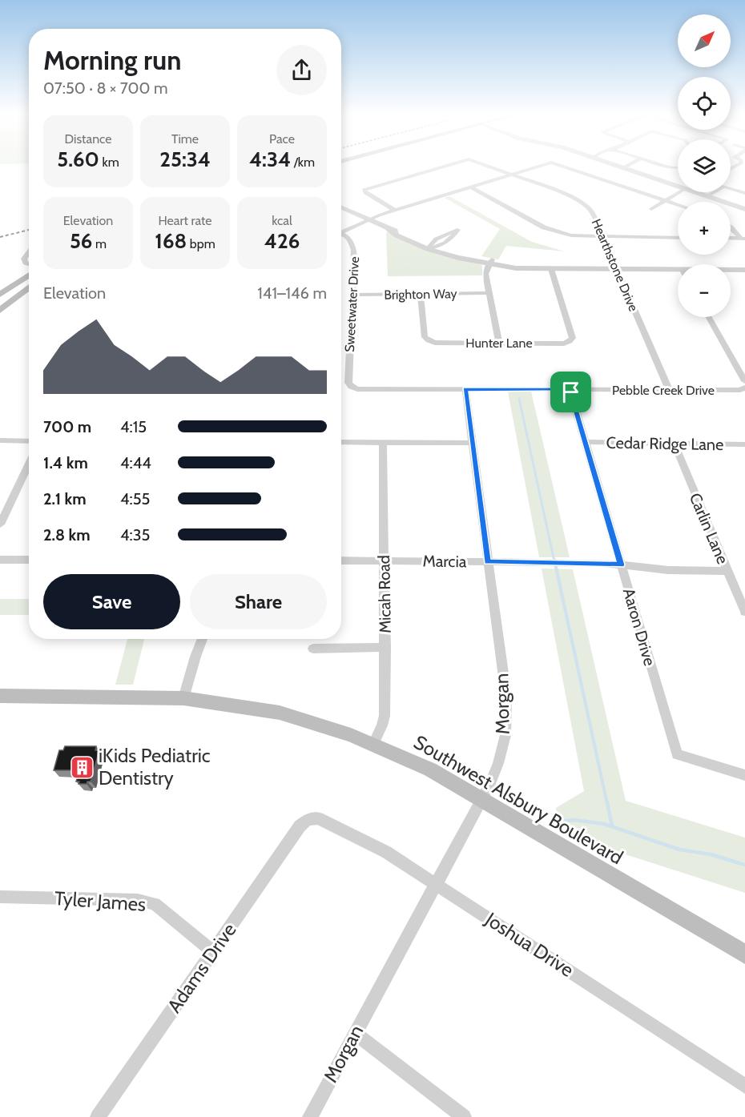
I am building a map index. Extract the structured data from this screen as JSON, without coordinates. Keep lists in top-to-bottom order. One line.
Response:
{"streets":{"main road":["Southwest Alsbury Boulevard"],"street":["Hearthstone Drive","Brighton Way","Sweetwater Drive","Hunter Lane","Pebble Creek Drive","Cedar Ridge Lane","Carlin Lane","Marcia","Micah Road","Aaron Drive","Morgan","Tyler James","Joshua Drive","Adams Drive"]},"crossings":[["Hearthstone Drive","Pebble Creek Drive"],["Brighton Way","Sweetwater Drive"],["Brighton Way","Hunter Lane"],["Sweetwater Drive","Pebble Creek Drive"],["Pebble Creek Drive","Aaron Drive"],["Pebble Creek Drive","Morgan"],["Cedar Ridge Lane","Carlin Lane"],["Cedar Ridge Lane","Aaron Drive"],["Carlin Lane","Marcia"],["Marcia","Micah Road"],["Marcia","Aaron Drive"],["Marcia","Morgan"],["Micah Road","Southwest Alsbury Boulevard"],["Morgan","Southwest Alsbury Boulevard"],["Morgan","Joshua Drive"],["Tyler James","Adams Drive"],["Joshua Drive","Adams Drive"]],"places":{"building":["iKids Pediatric Dentistry"]},"north":"top right","page":{"map_buttons":["+","−"],"heading":["Morning run","07:50 · 8 × 700 m"],"stats":[["Distance","5.60 km"],["Time","25:34"],["Pace","4:34 /km"],["Elevation","56 m"],["Heart rate","168 bpm"],["kcal","426"]],"chart":["Elevation","141–146 m"],"list":[{"name":"700 m","note":"4:15"},{"name":"1.4 km","note":"4:44"},{"name":"2.1 km","note":"4:55"},{"name":"2.8 km","note":"4:35"}],"buttons":["Save","Share"]}}
